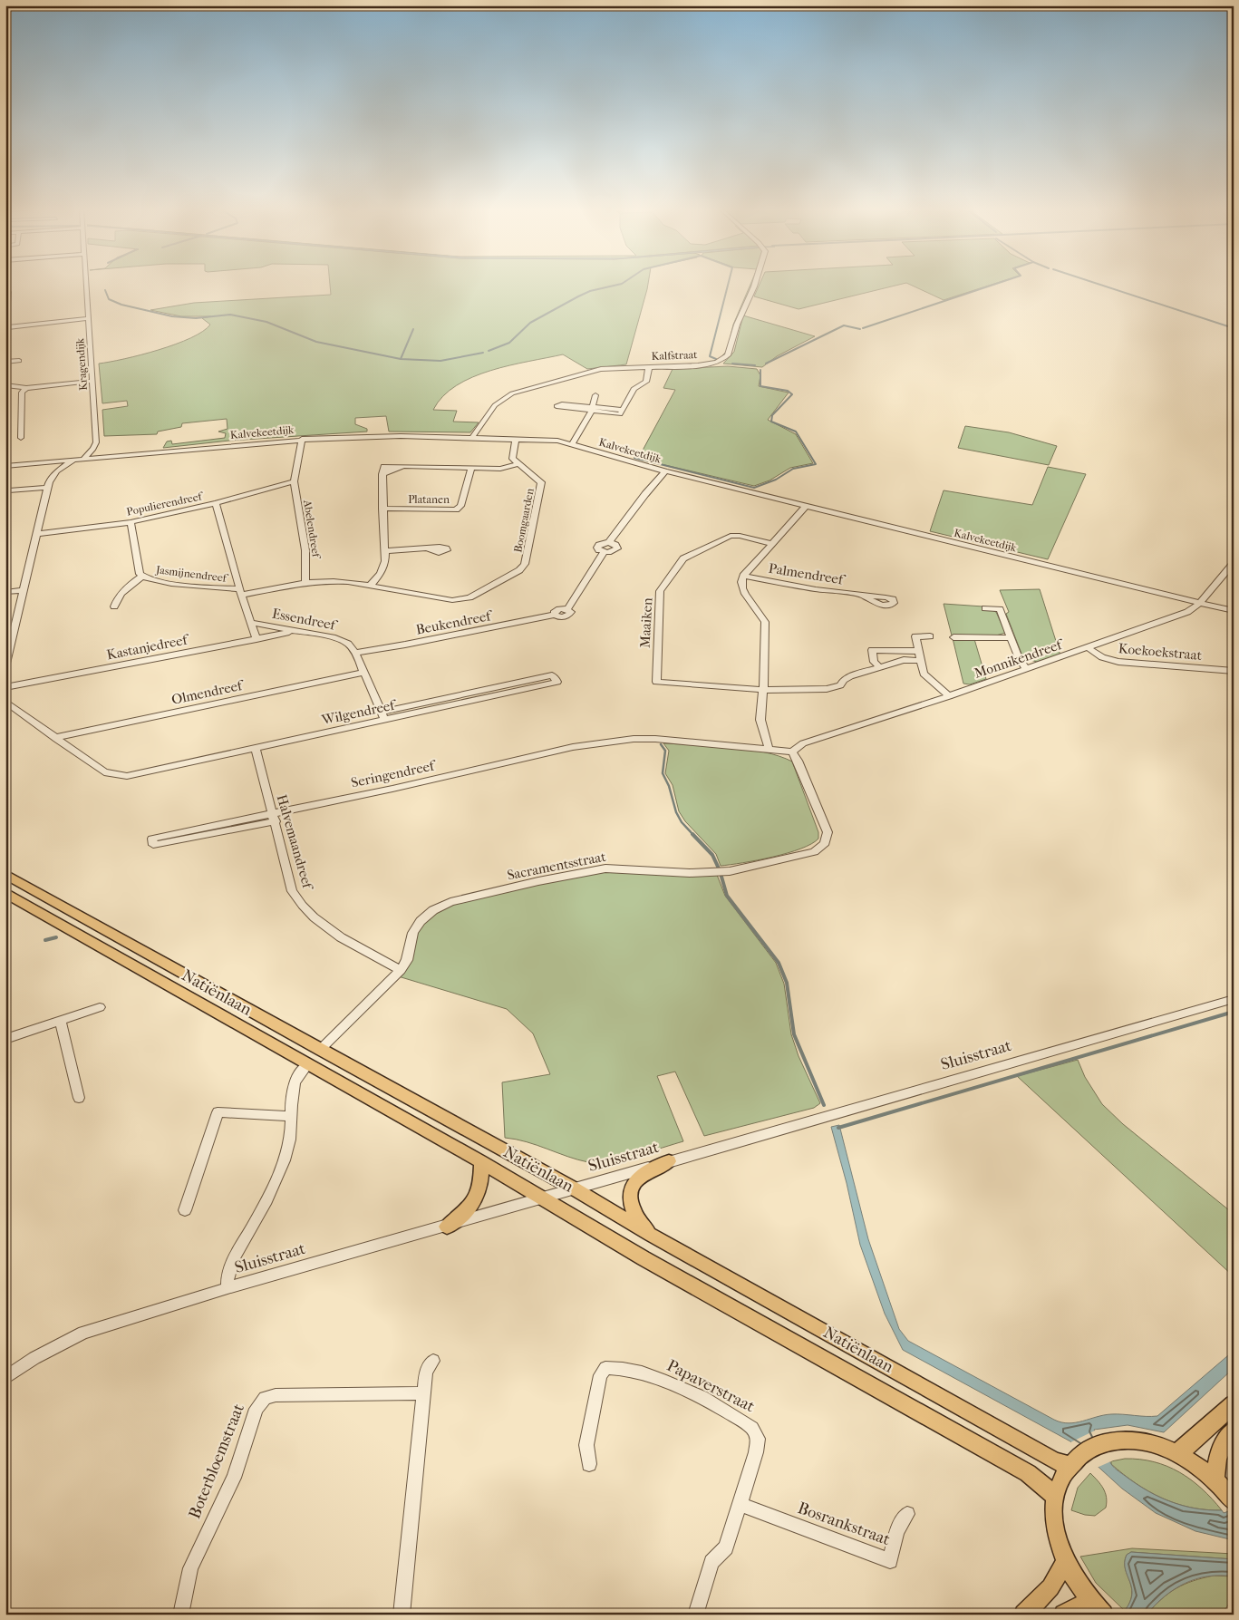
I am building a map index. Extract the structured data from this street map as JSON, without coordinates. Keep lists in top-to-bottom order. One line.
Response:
{"streets":{"main road":["Natiënlaan"],"street":["Kalfstraat","Kragendijk","Kalvekeetdijk","Platanen","Populierendreef","Boomgaarden","Abelendreef","Jasmijnendreef","Palmendreef","Essendreef","Beukendreef","Maaiken","Kastanjedreef","Koekoekstraat","Monnikendreef","Olmendreef","Wilgendreef","Seringendreef","Halvemaandreef","Sacramentsstraat","Sluisstraat","Papaverstraat","Boterbloemstraat","Bosrankstraat"]},"crossings":[["Kalfstraat","Kalvekeetdijk"],["Kragendijk","Kalvekeetdijk"],["Kalvekeetdijk","Abelendreef"],["Kalvekeetdijk","Beukendreef"],["Kalvekeetdijk","Monnikendreef"],["Populierendreef","Abelendreef"],["Populierendreef","Jasmijnendreef"],["Populierendreef","Essendreef"],["Boomgaarden","Abelendreef"],["Jasmijnendreef","Essendreef"],["Essendreef","Beukendreef"],["Essendreef","Kastanjedreef"],["Essendreef","Olmendreef"],["Essendreef","Wilgendreef"],["Koekoekstraat","Monnikendreef"],["Monnikendreef","Sacramentsstraat"],["Olmendreef","Wilgendreef"],["Wilgendreef","Halvemaandreef"],["Seringendreef","Halvemaandreef"],["Halvemaandreef","Sacramentsstraat"],["Sacramentsstraat","Natiënlaan"],["Natiënlaan","Sluisstraat"],["Papaverstraat","Bosrankstraat"]]}
